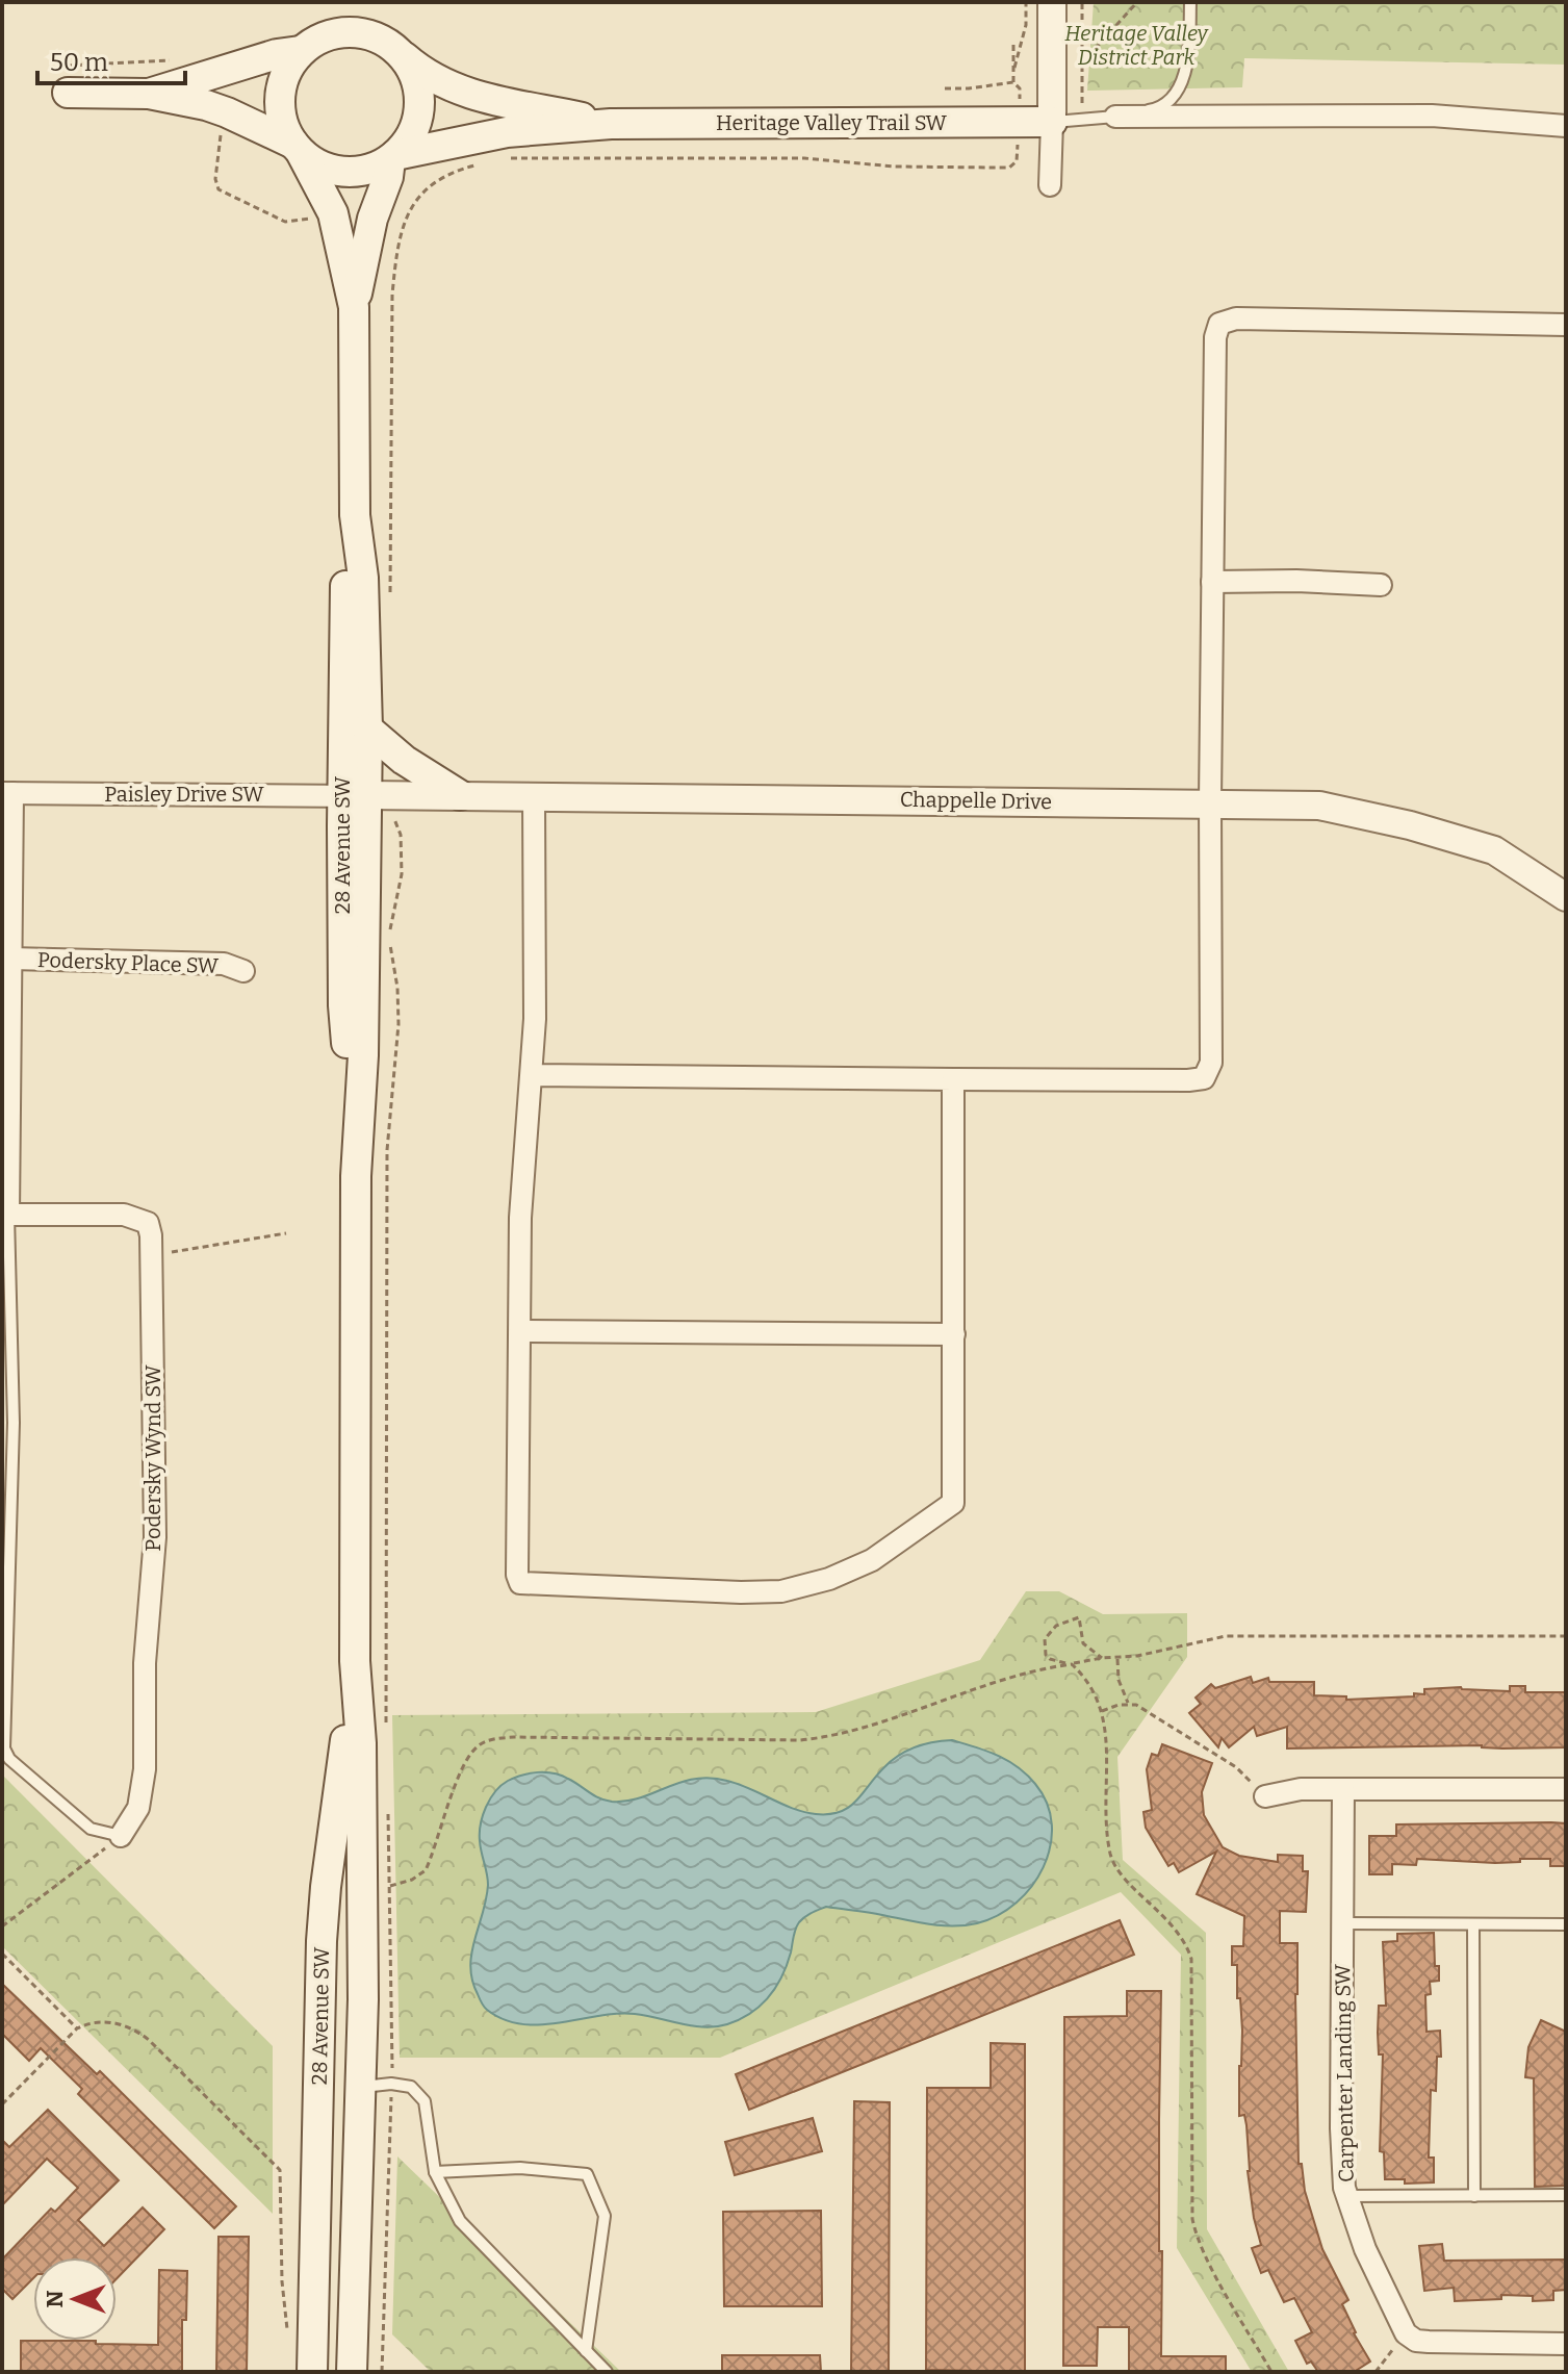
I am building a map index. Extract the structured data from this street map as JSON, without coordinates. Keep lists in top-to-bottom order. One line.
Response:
{"streets":{"main road":["Heritage Valley Trail SW","28 Avenue SW"],"street":["Paisley Drive SW","Chappelle Drive","Podersky Place SW","Podersky Wynd SW","Carpenter Landing SW"]},"crossings":[["Heritage Valley Trail SW","28 Avenue SW"],["Paisley Drive SW","Chappelle Drive"],["Paisley Drive SW","28 Avenue SW"],["Chappelle Drive","28 Avenue SW"]],"parks":["Heritage Valley District Park"],"scale_bar":"50 m","north":"left"}
